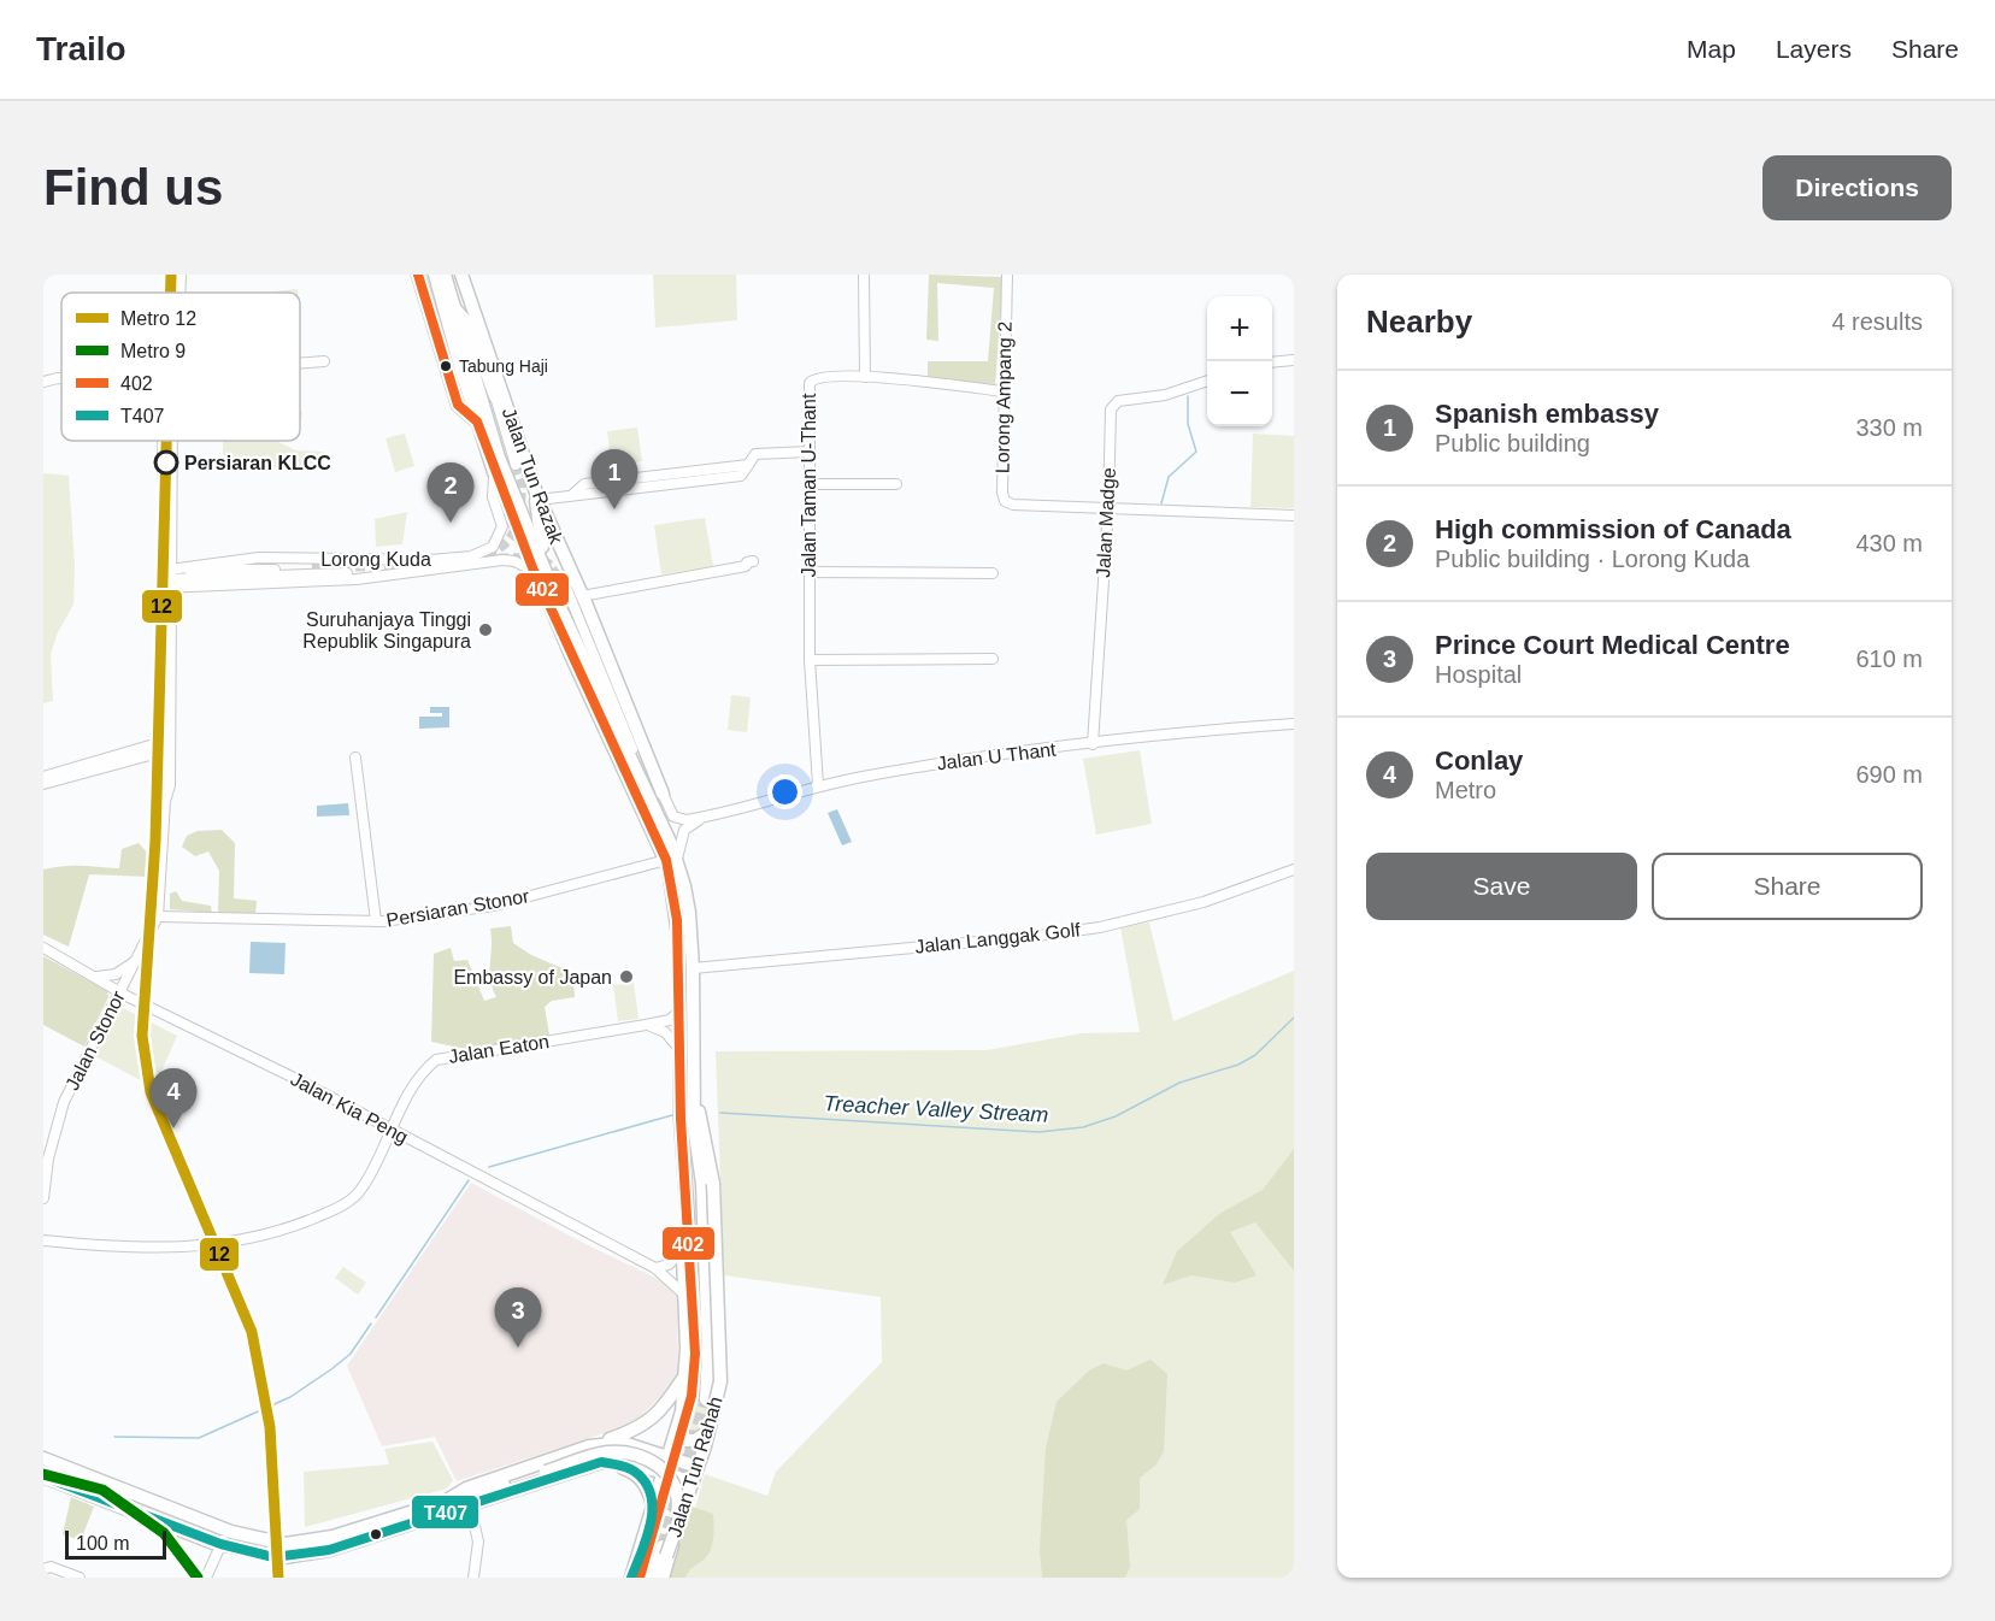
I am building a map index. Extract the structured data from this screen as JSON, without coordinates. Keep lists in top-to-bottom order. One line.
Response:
{"streets":{"main road":["Jalan Tun Razak","Jalan Tun Rahah"],"street":["Lorong Ampang 2","Jalan Taman U-Thant","Jalan Madge","Lorong Kuda","Jalan U Thant","Persiaran Stonor","Jalan Langgak Golf","Jalan Stonor","Jalan Eaton","Jalan Kia Peng"]},"crossings":[["Lorong Ampang 2","Jalan Taman U-Thant"],["Lorong Ampang 2","Jalan Madge"],["Jalan Tun Razak","Lorong Kuda"],["Jalan Tun Razak","Jalan U Thant"],["Jalan Tun Razak","Persiaran Stonor"],["Jalan Tun Razak","Jalan Langgak Golf"],["Jalan Tun Razak","Jalan Eaton"],["Jalan Tun Razak","Jalan Tun Rahah"],["Jalan Taman U-Thant","Jalan U Thant"],["Jalan Madge","Jalan U Thant"],["Persiaran Stonor","Jalan Stonor"],["Jalan Stonor","Jalan Kia Peng"],["Jalan Eaton","Jalan Kia Peng"]],"water":["Treacher Valley Stream"],"places":["Tabung Haji","Persiaran KLCC","Suruhanjaya Tinggi Republik Singapura","Embassy of Japan"],"lines":["metro line 12","transit line 402","transit line T407","metro line 9"],"legend":["Metro 12","Metro 9","402","T407"],"scale_bar":"100 m","page":{"header":"Trailo","nav":["Map","Layers","Share"],"buttons":["Directions",["Save","Share"]],"title":"Find us","heading":["Nearby","4 results"],"map_buttons":["+","−"],"list":[{"mark":"1","name":"Spanish embassy","note":"Public building","value":"330 m"},{"mark":"2","name":"High commission of Canada","note":"Public building · Lorong Kuda","value":"430 m"},{"mark":"3","name":"Prince Court Medical Centre","note":"Hospital","value":"610 m"},{"mark":"4","name":"Conlay","note":"Metro","value":"690 m"}],"pins":["1","2","4","3"],"scale":"100 m"}}
